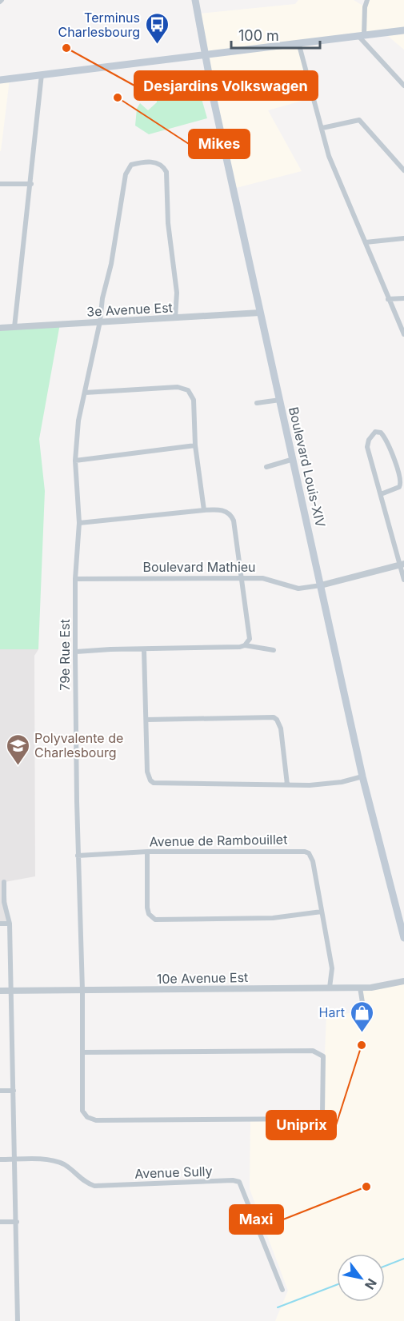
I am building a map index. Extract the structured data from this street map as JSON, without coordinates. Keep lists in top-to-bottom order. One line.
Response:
{"streets":{"main road":["Boulevard Louis-XIV"],"street":["3e Avenue Est","Boulevard Mathieu","79e Rue Est","Avenue de Rambouillet","10e Avenue Est","Avenue Sully"]},"crossings":[["3e Avenue Est","Boulevard Louis-XIV"],["3e Avenue Est","79e Rue Est"],["Boulevard Louis-XIV","Boulevard Mathieu"],["Boulevard Mathieu","79e Rue Est"],["79e Rue Est","Avenue de Rambouillet"],["79e Rue Est","10e Avenue Est"],["Avenue de Rambouillet","10e Avenue Est"]],"places":{"bus stop":["Terminus Charlesbourg"],"other":["Desjardins Volkswagen","Mikes","Uniprix","Maxi"],"school or university":["Polyvalente de Charlesbourg"],"shop":["Hart"]},"scale_bar":"100 m","north":"bottom right"}
